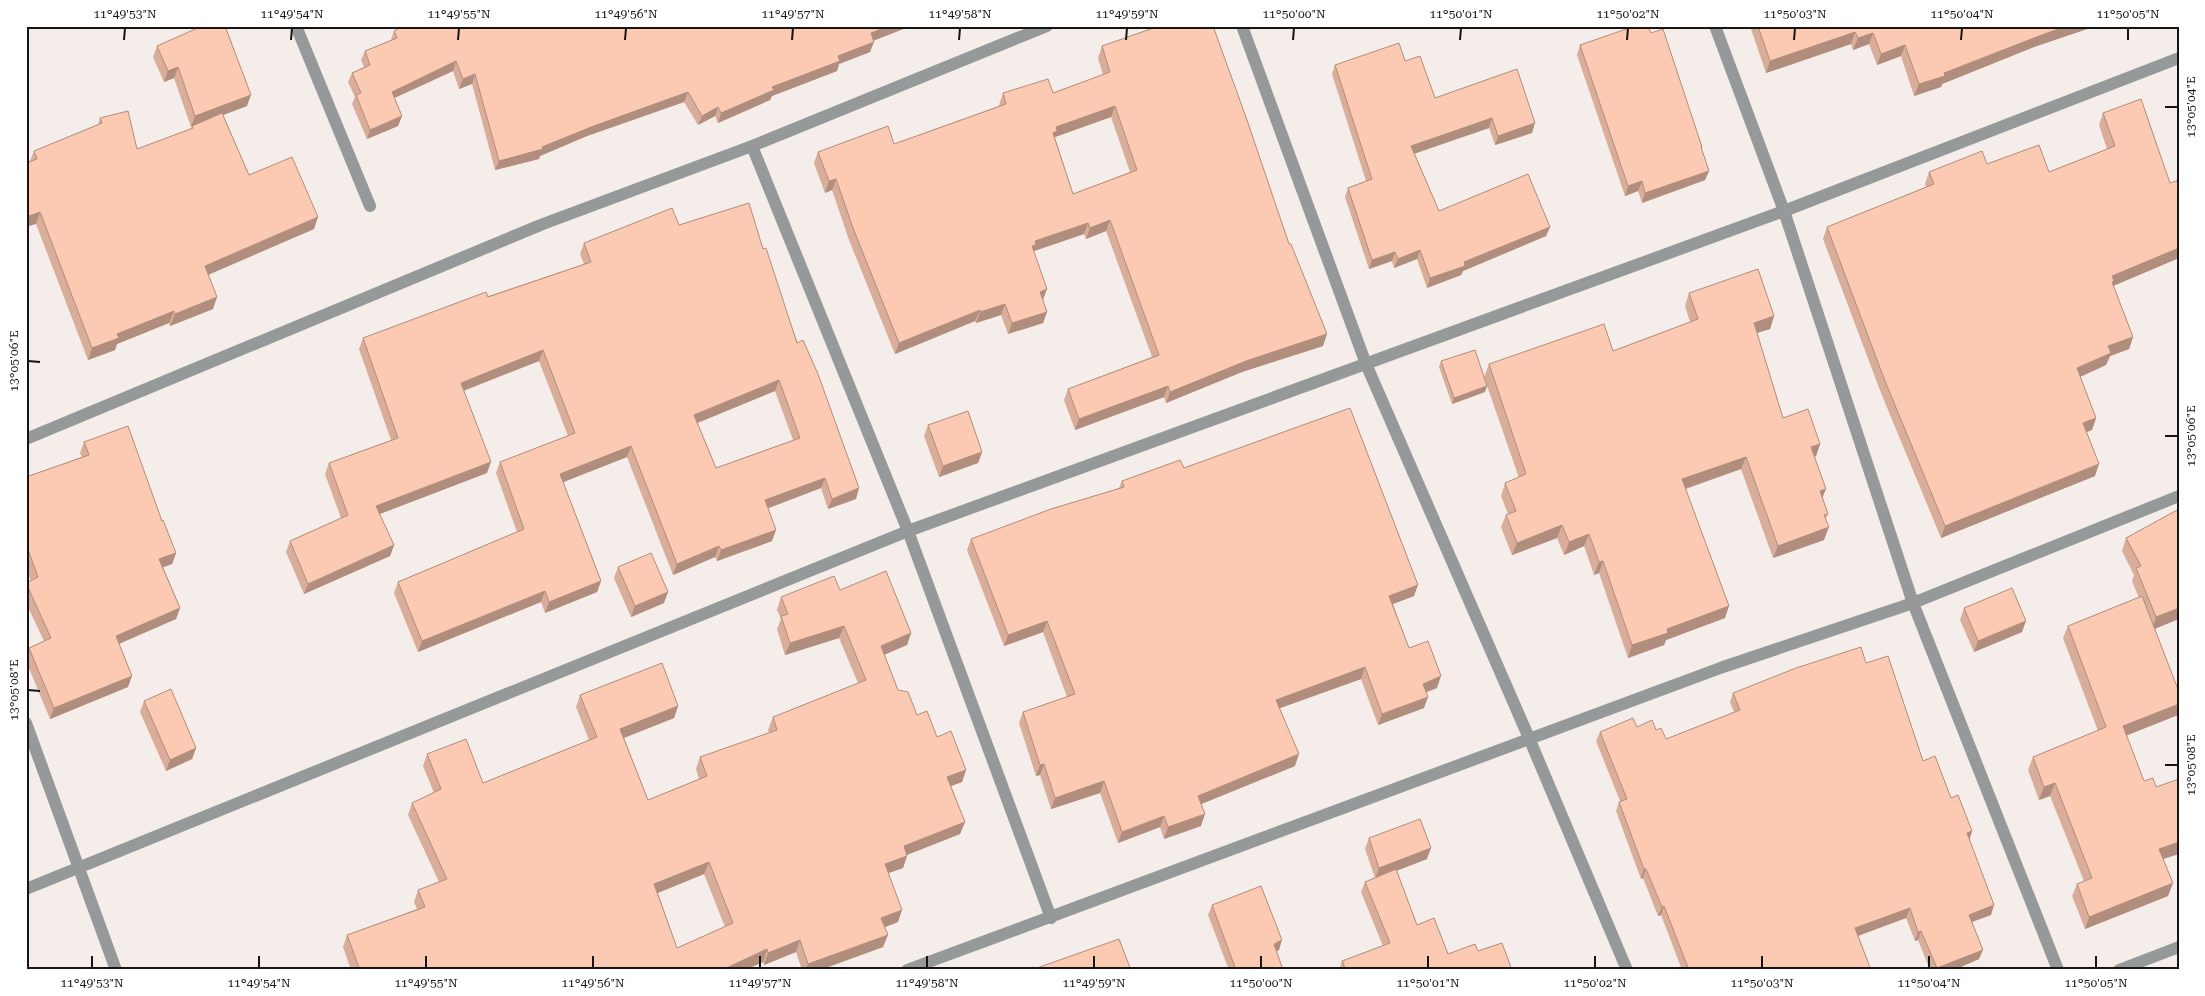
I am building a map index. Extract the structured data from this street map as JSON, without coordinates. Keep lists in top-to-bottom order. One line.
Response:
{"coordinates":["11°49'53\"N","11°49'54\"N","11°49'55\"N","11°49'56\"N","11°49'57\"N","11°49'58\"N","11°49'59\"N","11°50'00\"N","11°50'01\"N","11°50'02\"N","11°50'03\"N","11°50'04\"N","11°50'05\"N","13°05'04\"E","13°05'06\"E","13°05'08\"E"]}
